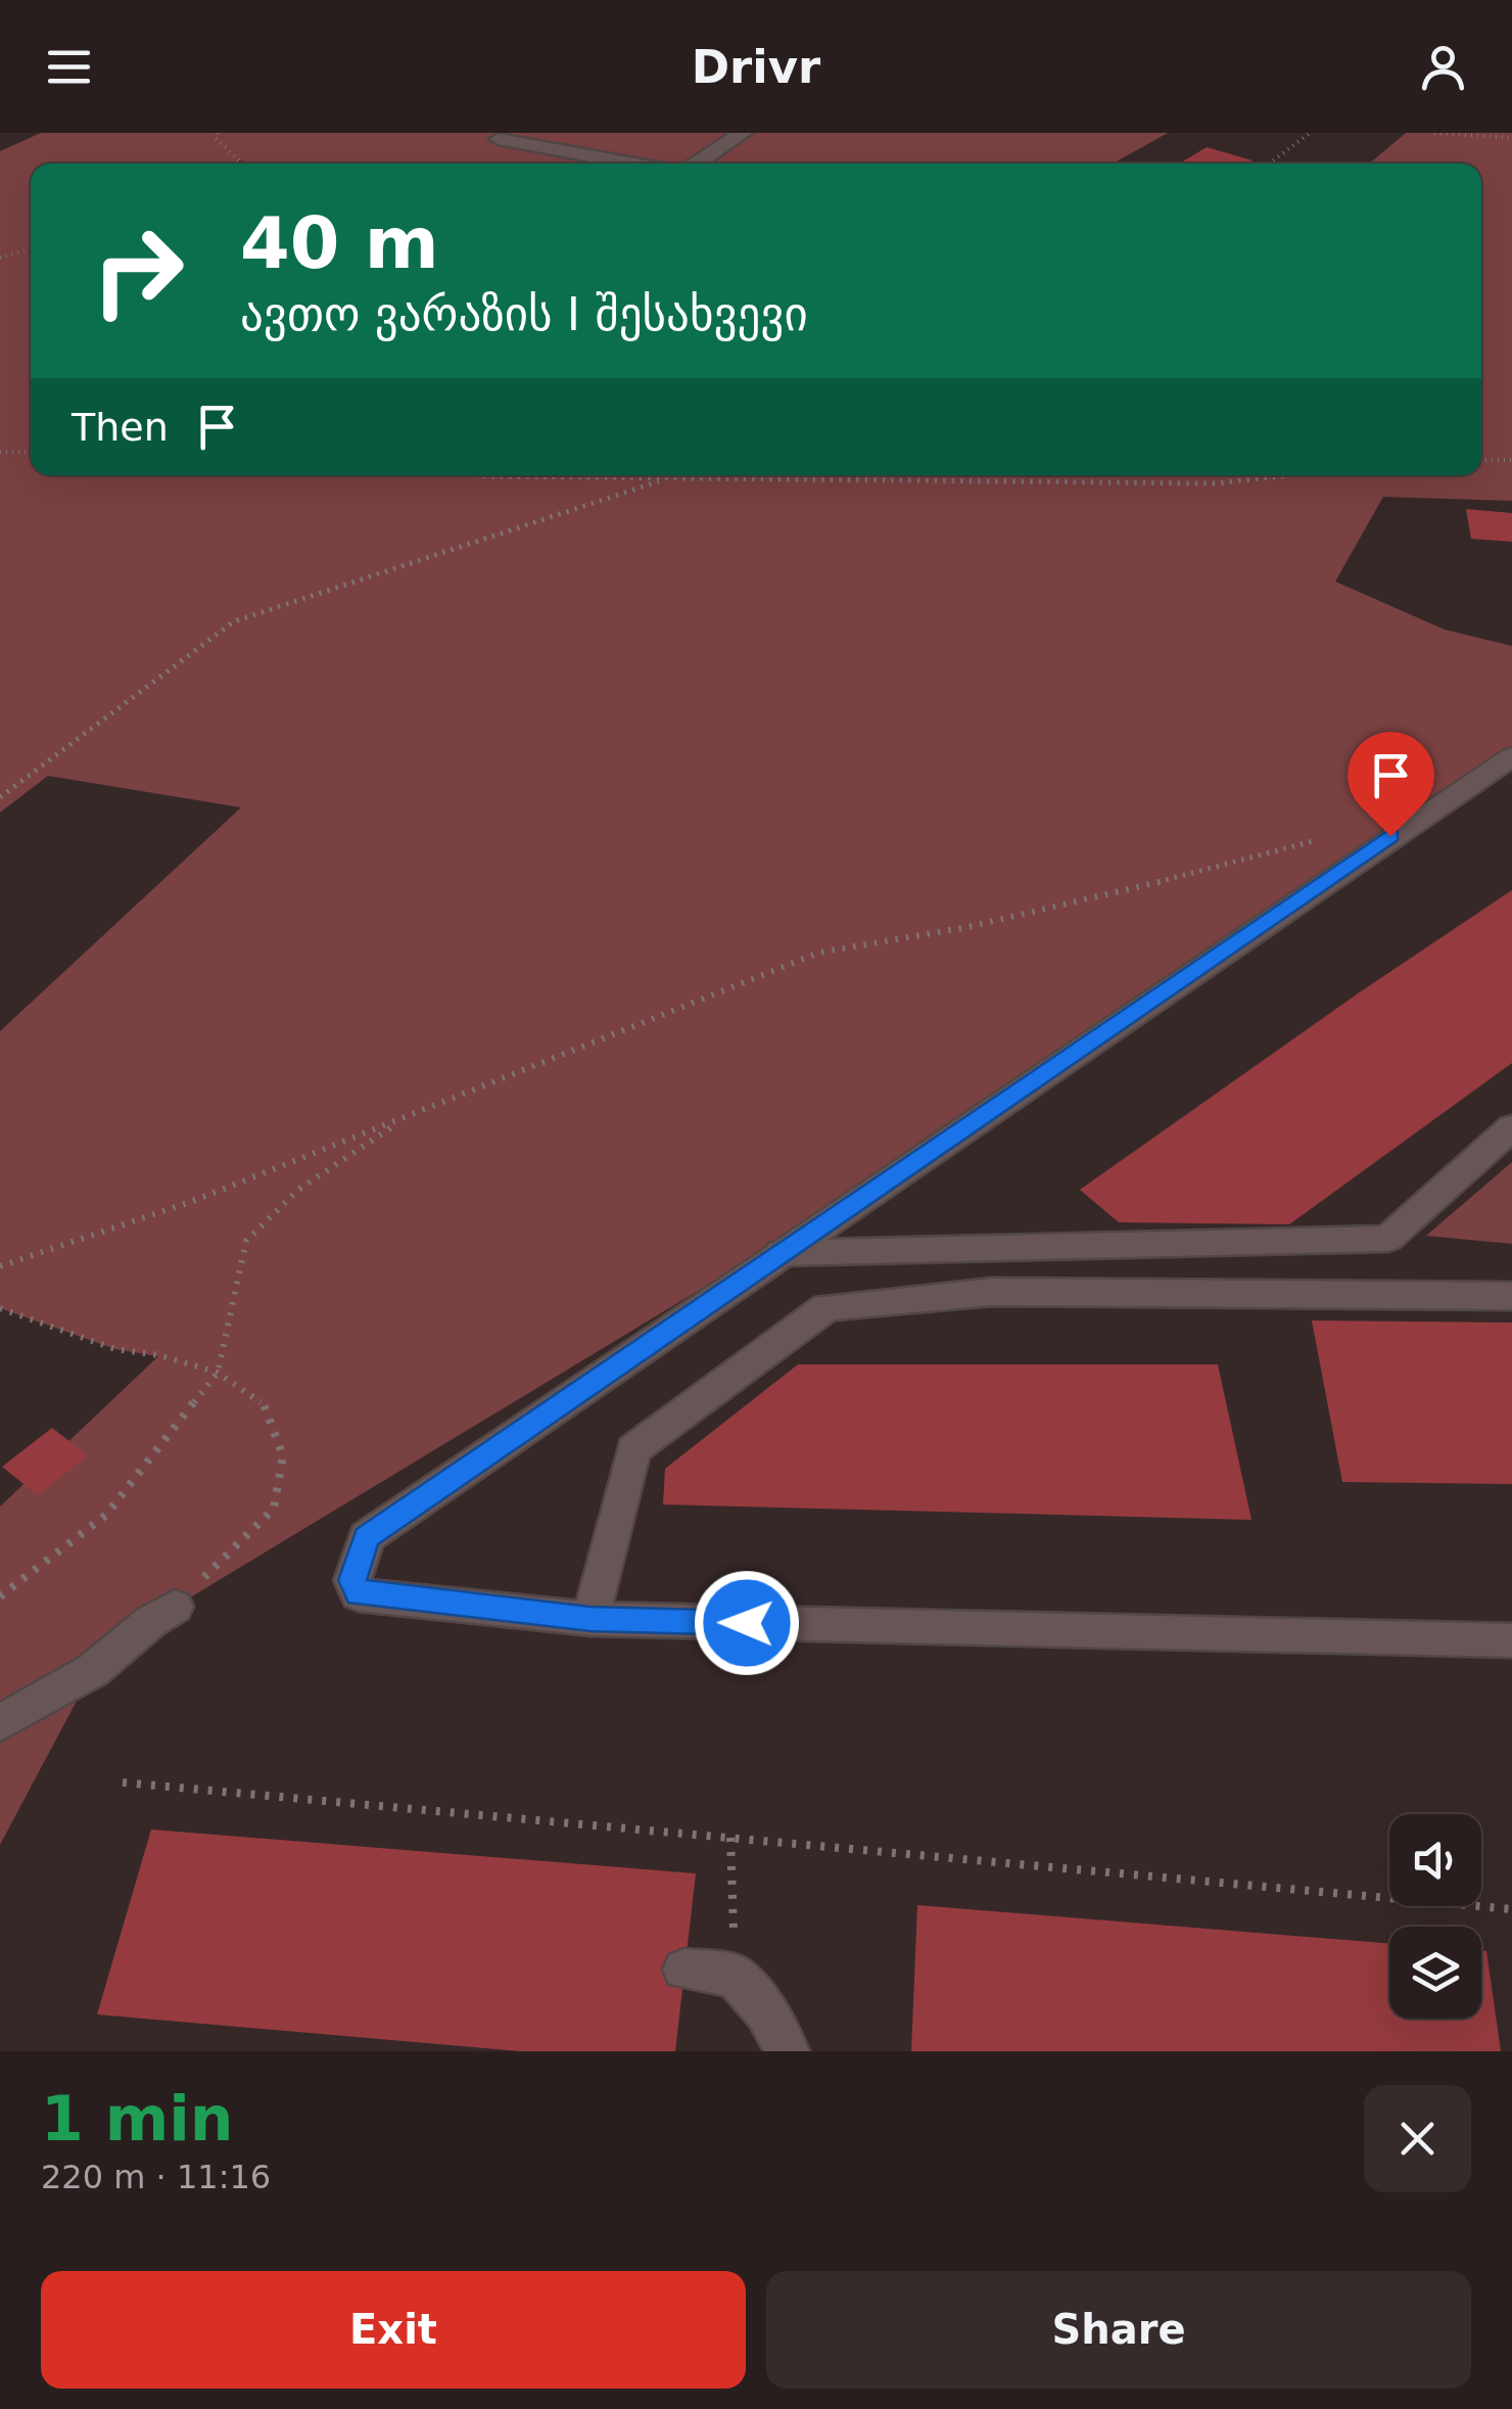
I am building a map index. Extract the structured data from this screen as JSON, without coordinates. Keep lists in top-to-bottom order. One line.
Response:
{"page":{"header":"Drivr","turn":["40 m","ავთო ვარაზის I შესახვევი"],"then":"Then","heading":["1 min","220 m · 11:16"],"buttons":["Exit","Share"]}}
